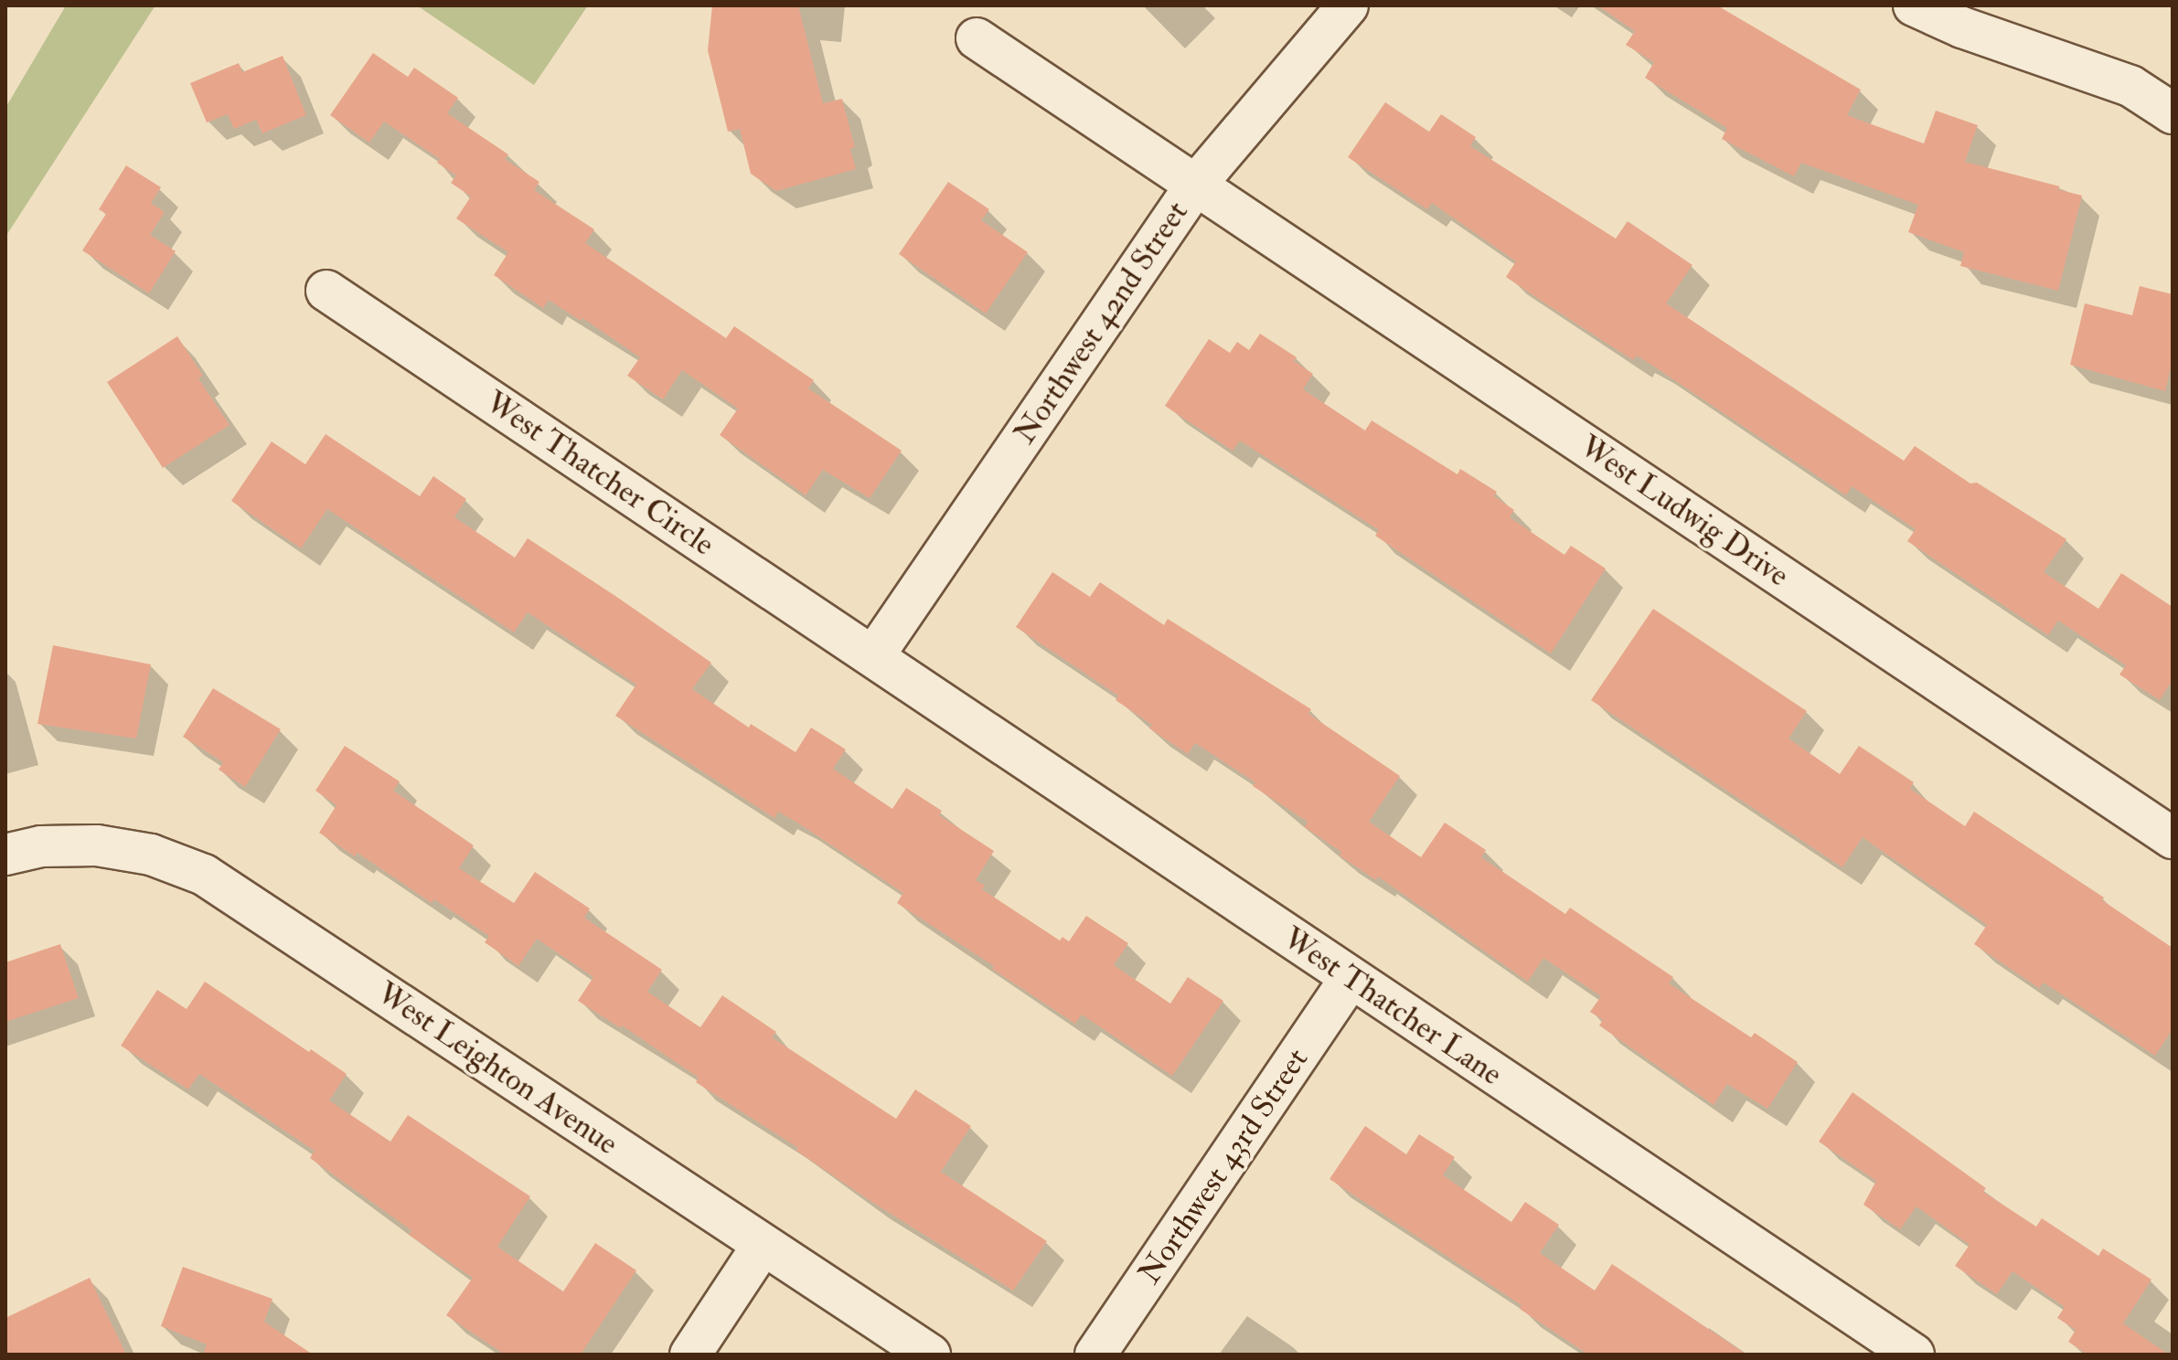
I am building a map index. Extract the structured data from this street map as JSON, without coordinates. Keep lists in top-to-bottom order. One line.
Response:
{"streets":{"street":["Northwest 42nd Street","West Thatcher Circle","West Ludwig Drive","West Thatcher Lane","West Leighton Avenue","Northwest 43rd Street"]},"crossings":[["Northwest 42nd Street","West Thatcher Circle"],["Northwest 42nd Street","West Ludwig Drive"],["Northwest 42nd Street","West Thatcher Lane"],["West Thatcher Circle","West Thatcher Lane"],["West Thatcher Lane","Northwest 43rd Street"]]}
